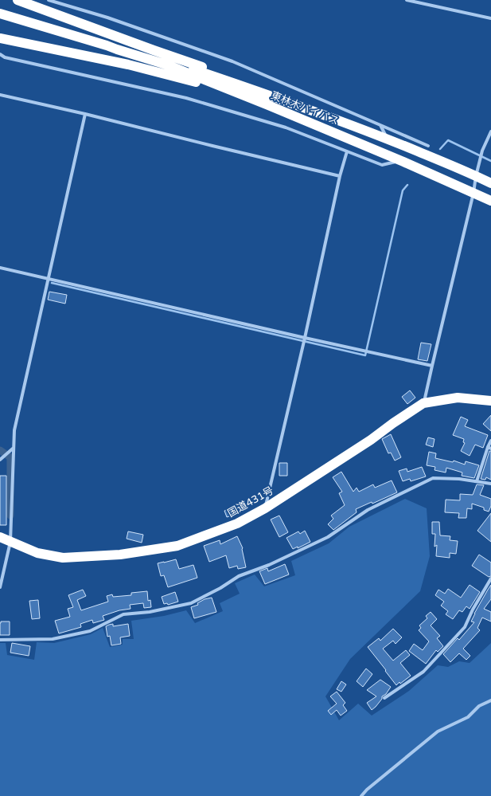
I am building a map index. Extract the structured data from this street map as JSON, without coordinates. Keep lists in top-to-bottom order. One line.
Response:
{"streets":{"highway":["東林木バイパス","国道431号"]}}
